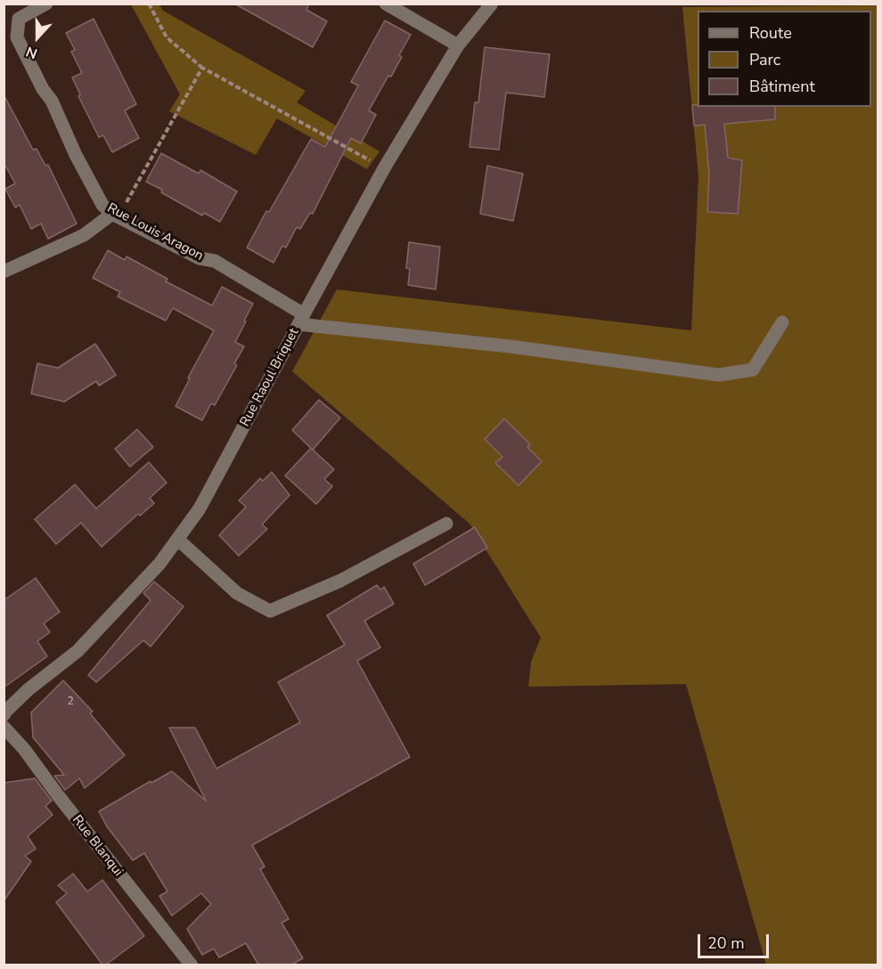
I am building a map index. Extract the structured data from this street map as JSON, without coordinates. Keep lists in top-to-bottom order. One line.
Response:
{"streets":{"street":["Rue Louis Aragon","Rue Raoul Briquet","Rue Blanqui"]},"crossings":[["Rue Louis Aragon","Rue Raoul Briquet"]],"house_numbers":["2"],"legend":["Route","Parc","Bâtiment"],"scale_bar":"20 m","north":"bottom"}
